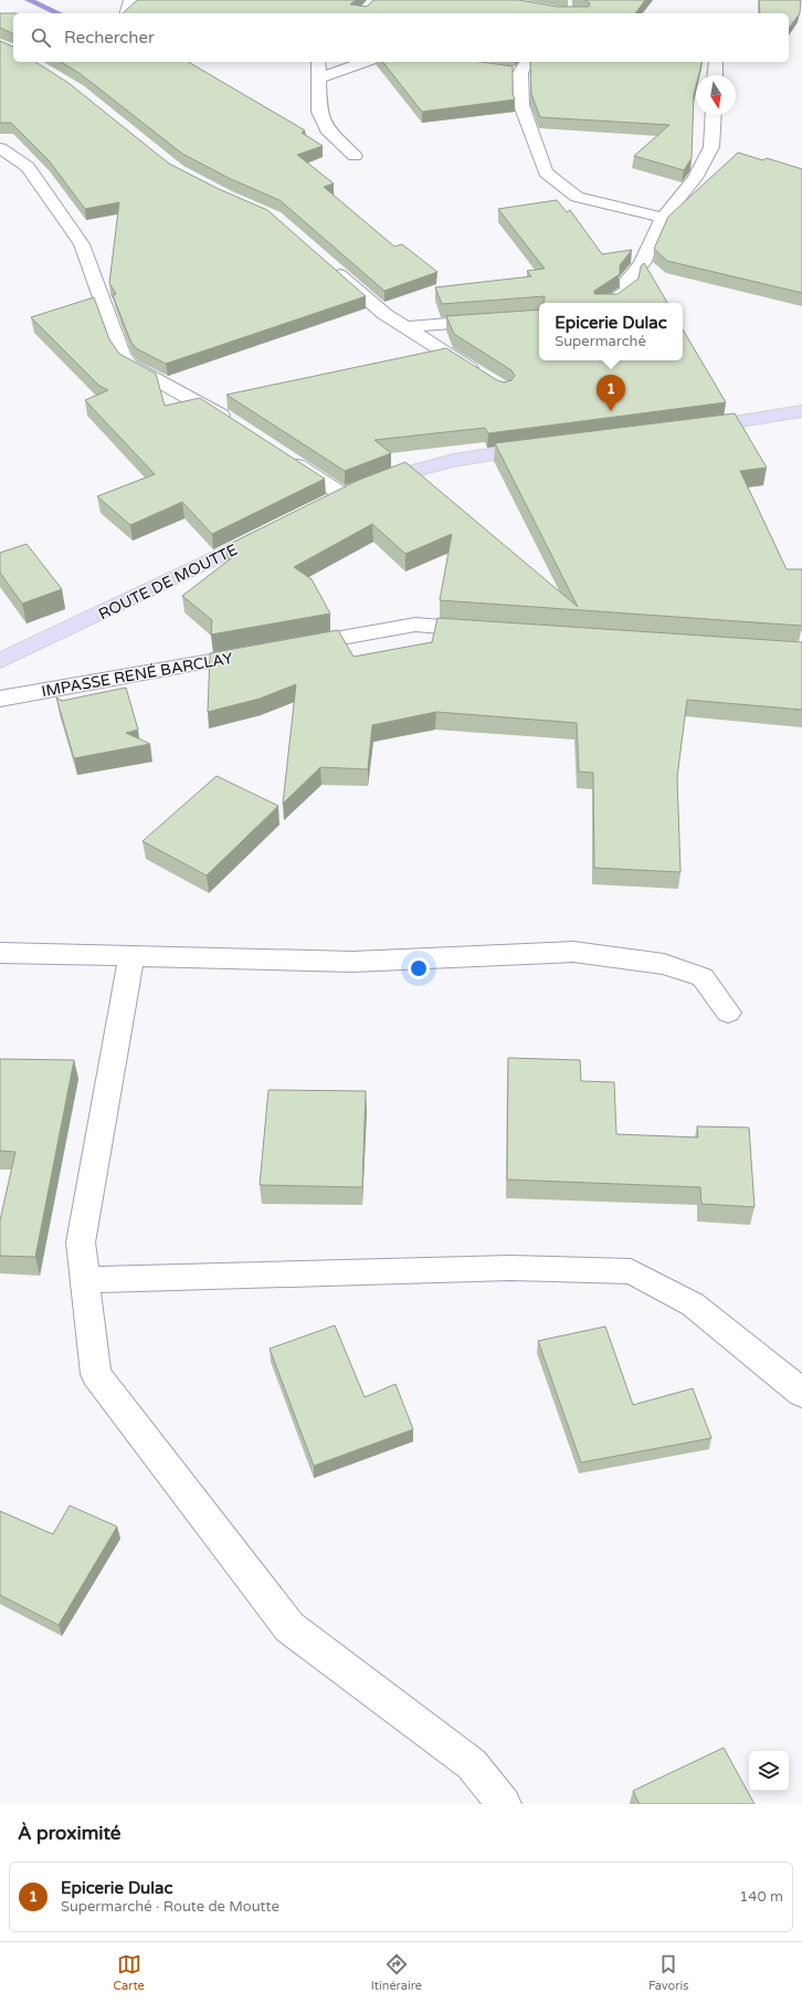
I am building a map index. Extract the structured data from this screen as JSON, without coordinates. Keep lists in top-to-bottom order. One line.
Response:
{"streets":{"main road":["ROUTE DE MOUTTE"],"street":["IMPASSE RENÉ BARCLAY"]},"north":"bottom","page":{"search":"Rechercher","popup":["Epicerie Dulac","Supermarché"],"pins":"1","heading":"À proximité","list":[{"mark":"1","name":"Epicerie Dulac","note":"Supermarché · Route de Moutte","value":"140 m"}],"nav":["Carte","Itinéraire","Favoris"]}}
